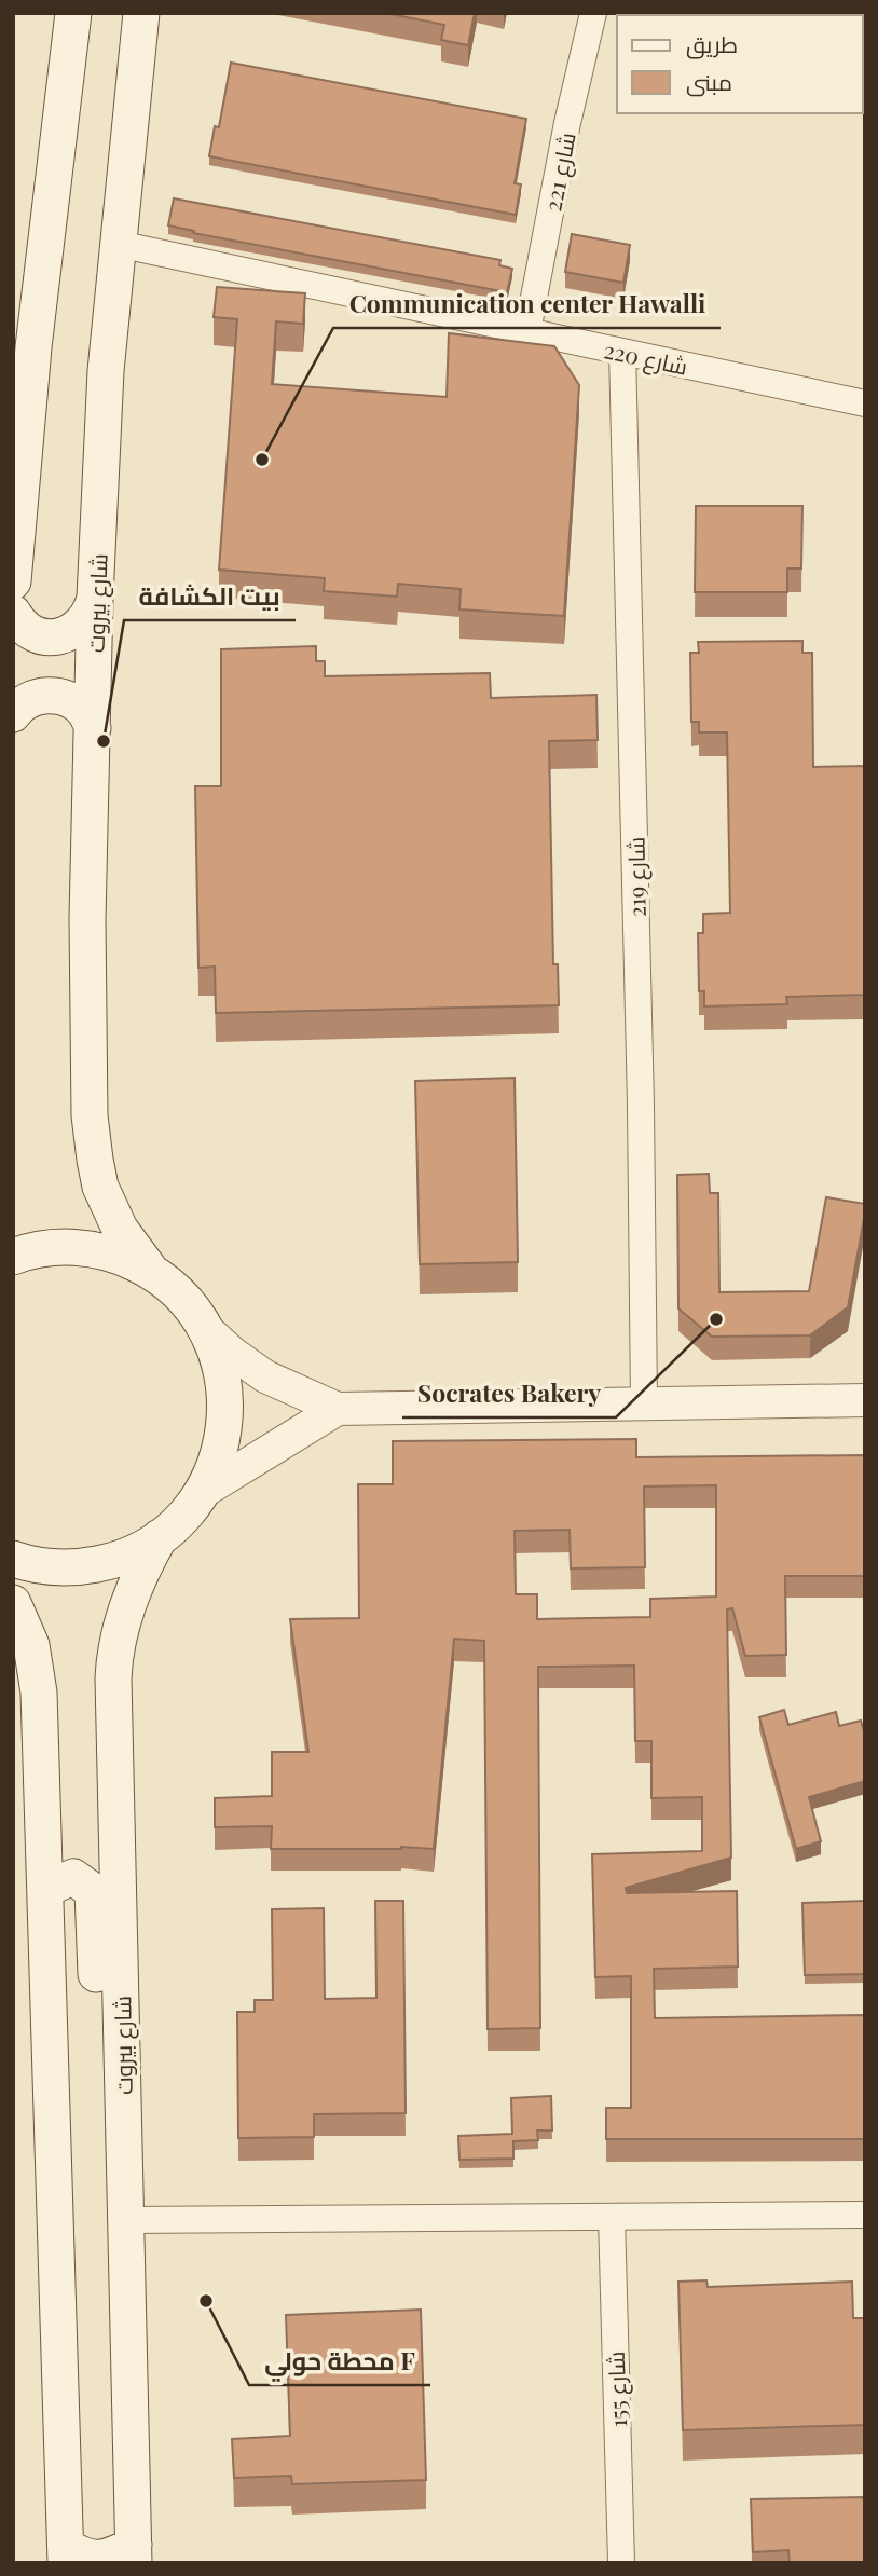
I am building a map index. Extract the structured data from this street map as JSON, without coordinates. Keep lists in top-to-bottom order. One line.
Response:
{"streets":{"main road":["شارع بيروت"],"street":["شارع 221","شارع 220","شارع 219","شارع 155"]},"crossings":[["شارع 221","شارع 220"],["شارع 220","شارع بيروت"],["شارع 220","شارع 219"]],"places":["Communication center Hawalli","بيت الكشافة","Socrates Bakery","محطة حولي F"],"legend":["طريق","مبنى"]}
